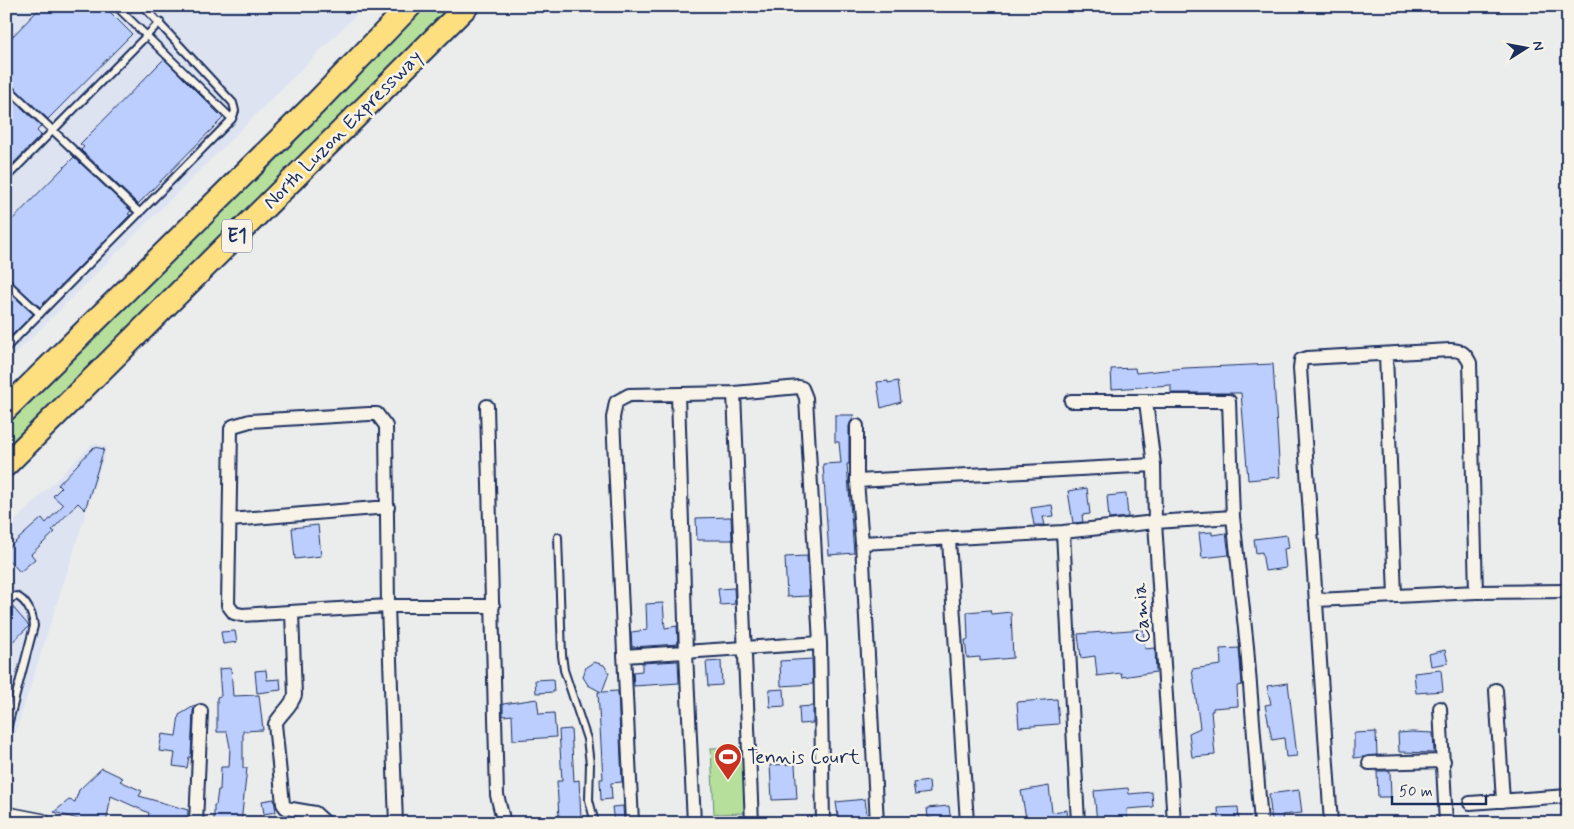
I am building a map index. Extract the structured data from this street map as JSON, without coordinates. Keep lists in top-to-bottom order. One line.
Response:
{"streets":{"highway":["North Luzon Expressway","E1"],"street":["Camia"]},"places":{"sports":["Tennis Court"]},"scale_bar":"50 m","north":"right"}
